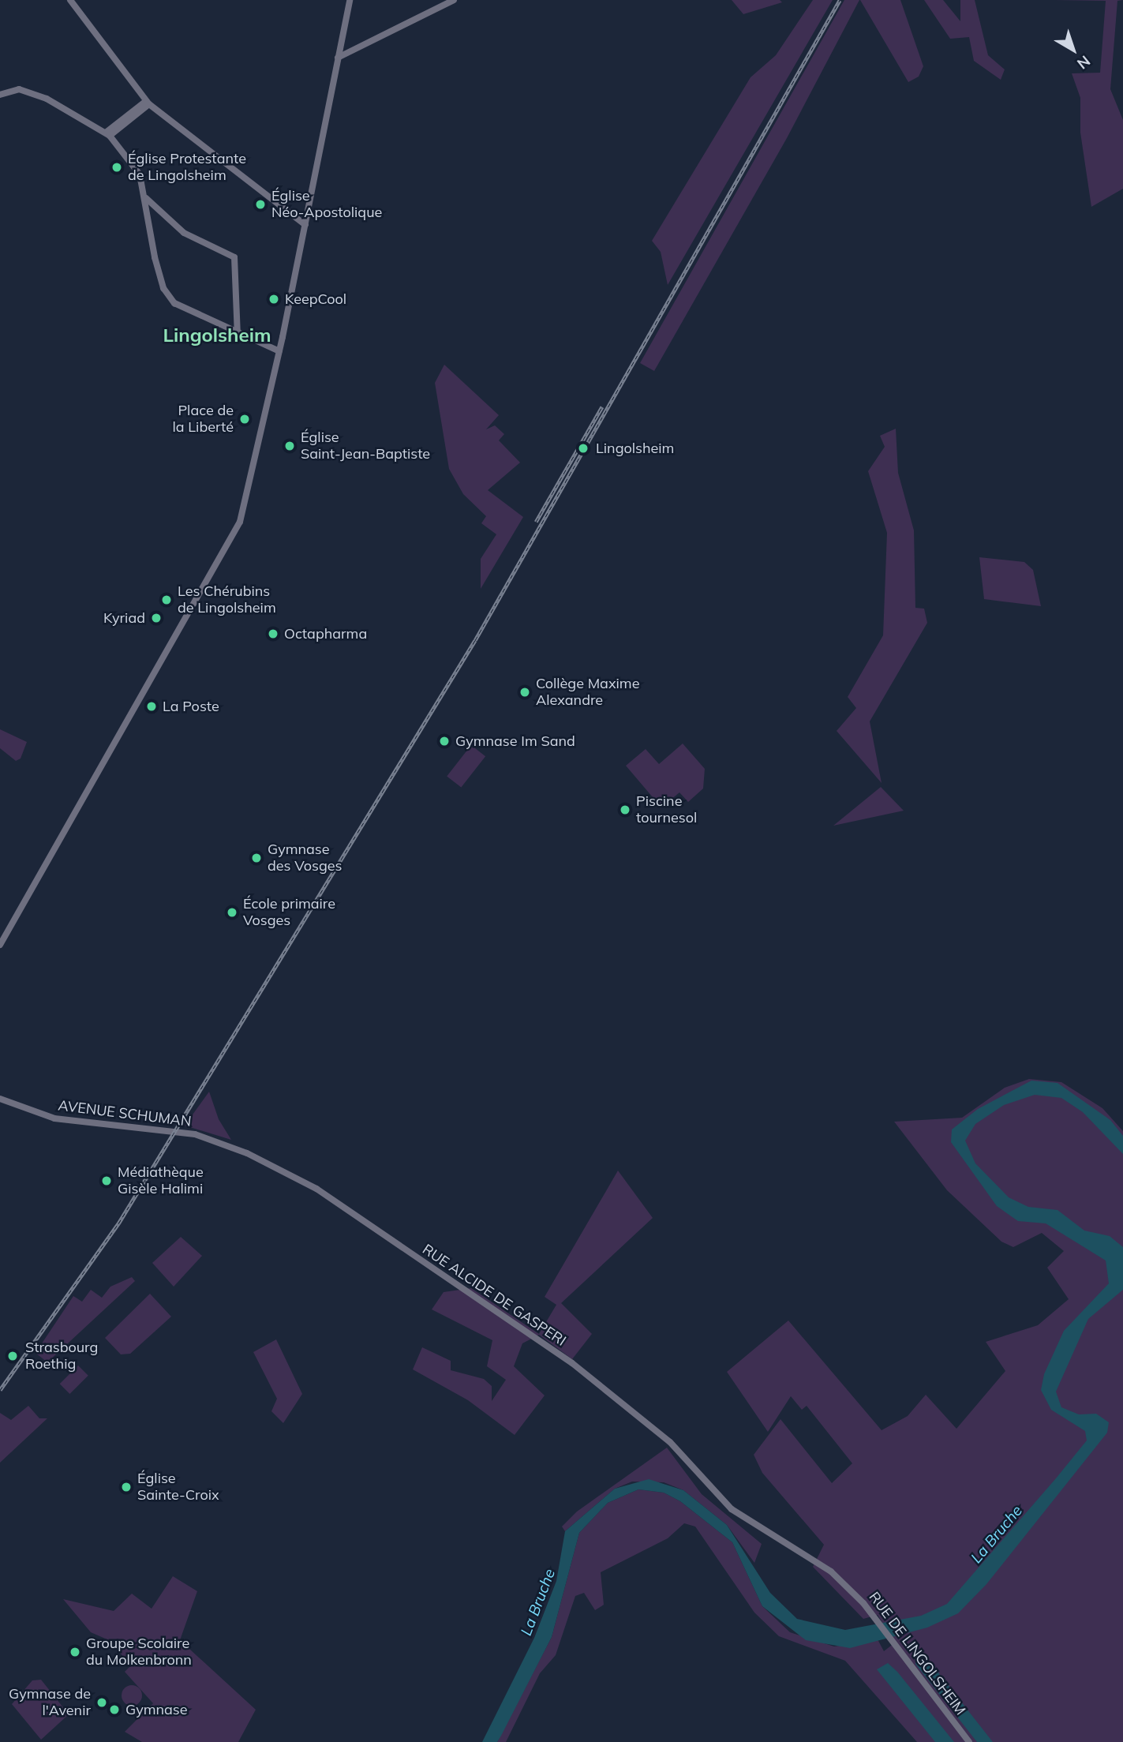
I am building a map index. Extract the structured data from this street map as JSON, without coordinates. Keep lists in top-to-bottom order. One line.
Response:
{"streets":{"main road":["AVENUE SCHUMAN","RUE ALCIDE DE GASPERI","RUE DE LINGOLSHEIM"]},"crossings":[["AVENUE SCHUMAN","RUE ALCIDE DE GASPERI"],["RUE ALCIDE DE GASPERI","RUE DE LINGOLSHEIM"]],"districts":["Lingolsheim"],"water":["La Bruche"],"places":["Église Protestante de Lingolsheim","Église Néo-Apostolique","KeepCool","Place de la Liberté","Église Saint-Jean-Baptiste","Lingolsheim","Les Chérubins de Lingolsheim","Kyriad","Octapharma","Collège Maxime Alexandre","La Poste","Gymnase Im Sand","Piscine tournesol","Gymnase des Vosges","École primaire Vosges","Médiathèque Gisèle Halimi","Strasbourg Roethig","Église Sainte-Croix","Groupe Scolaire du Molkenbronn","Gymnase de l'Avenir","Gymnase"],"north":"bottom right"}
